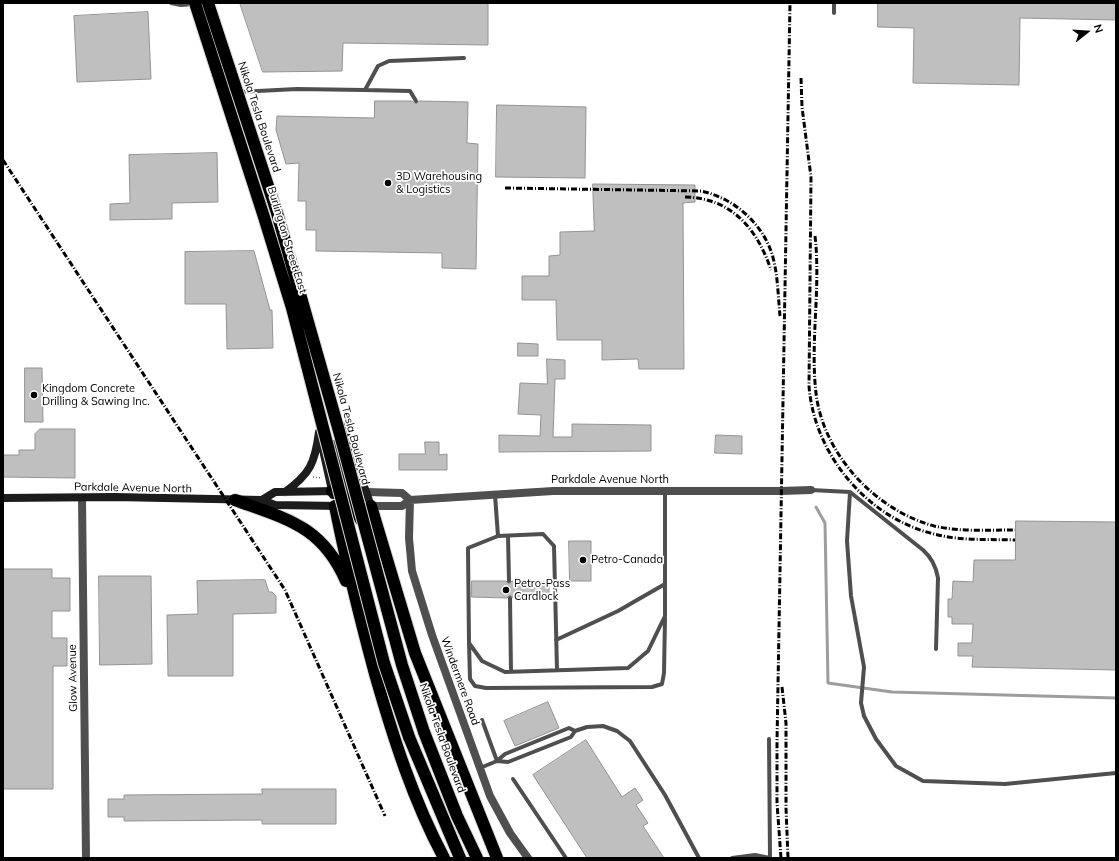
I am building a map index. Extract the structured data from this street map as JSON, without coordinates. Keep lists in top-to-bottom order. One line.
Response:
{"streets":{"highway":["Nikola Tesla Boulevard"],"main road":["Burlington Street East","Parkdale Avenue North"],"street":["Glow Avenue","Windermere Road"]},"crossings":[["Burlington Street East","Parkdale Avenue North"],["Parkdale Avenue North","Glow Avenue"],["Parkdale Avenue North","Windermere Road"]],"places":["3D Warehousing & Logistics","Kingdom Concrete Drilling & Sawing Inc.","Petro-Canada","Petro-Pass Cardlock"],"north":"right"}
